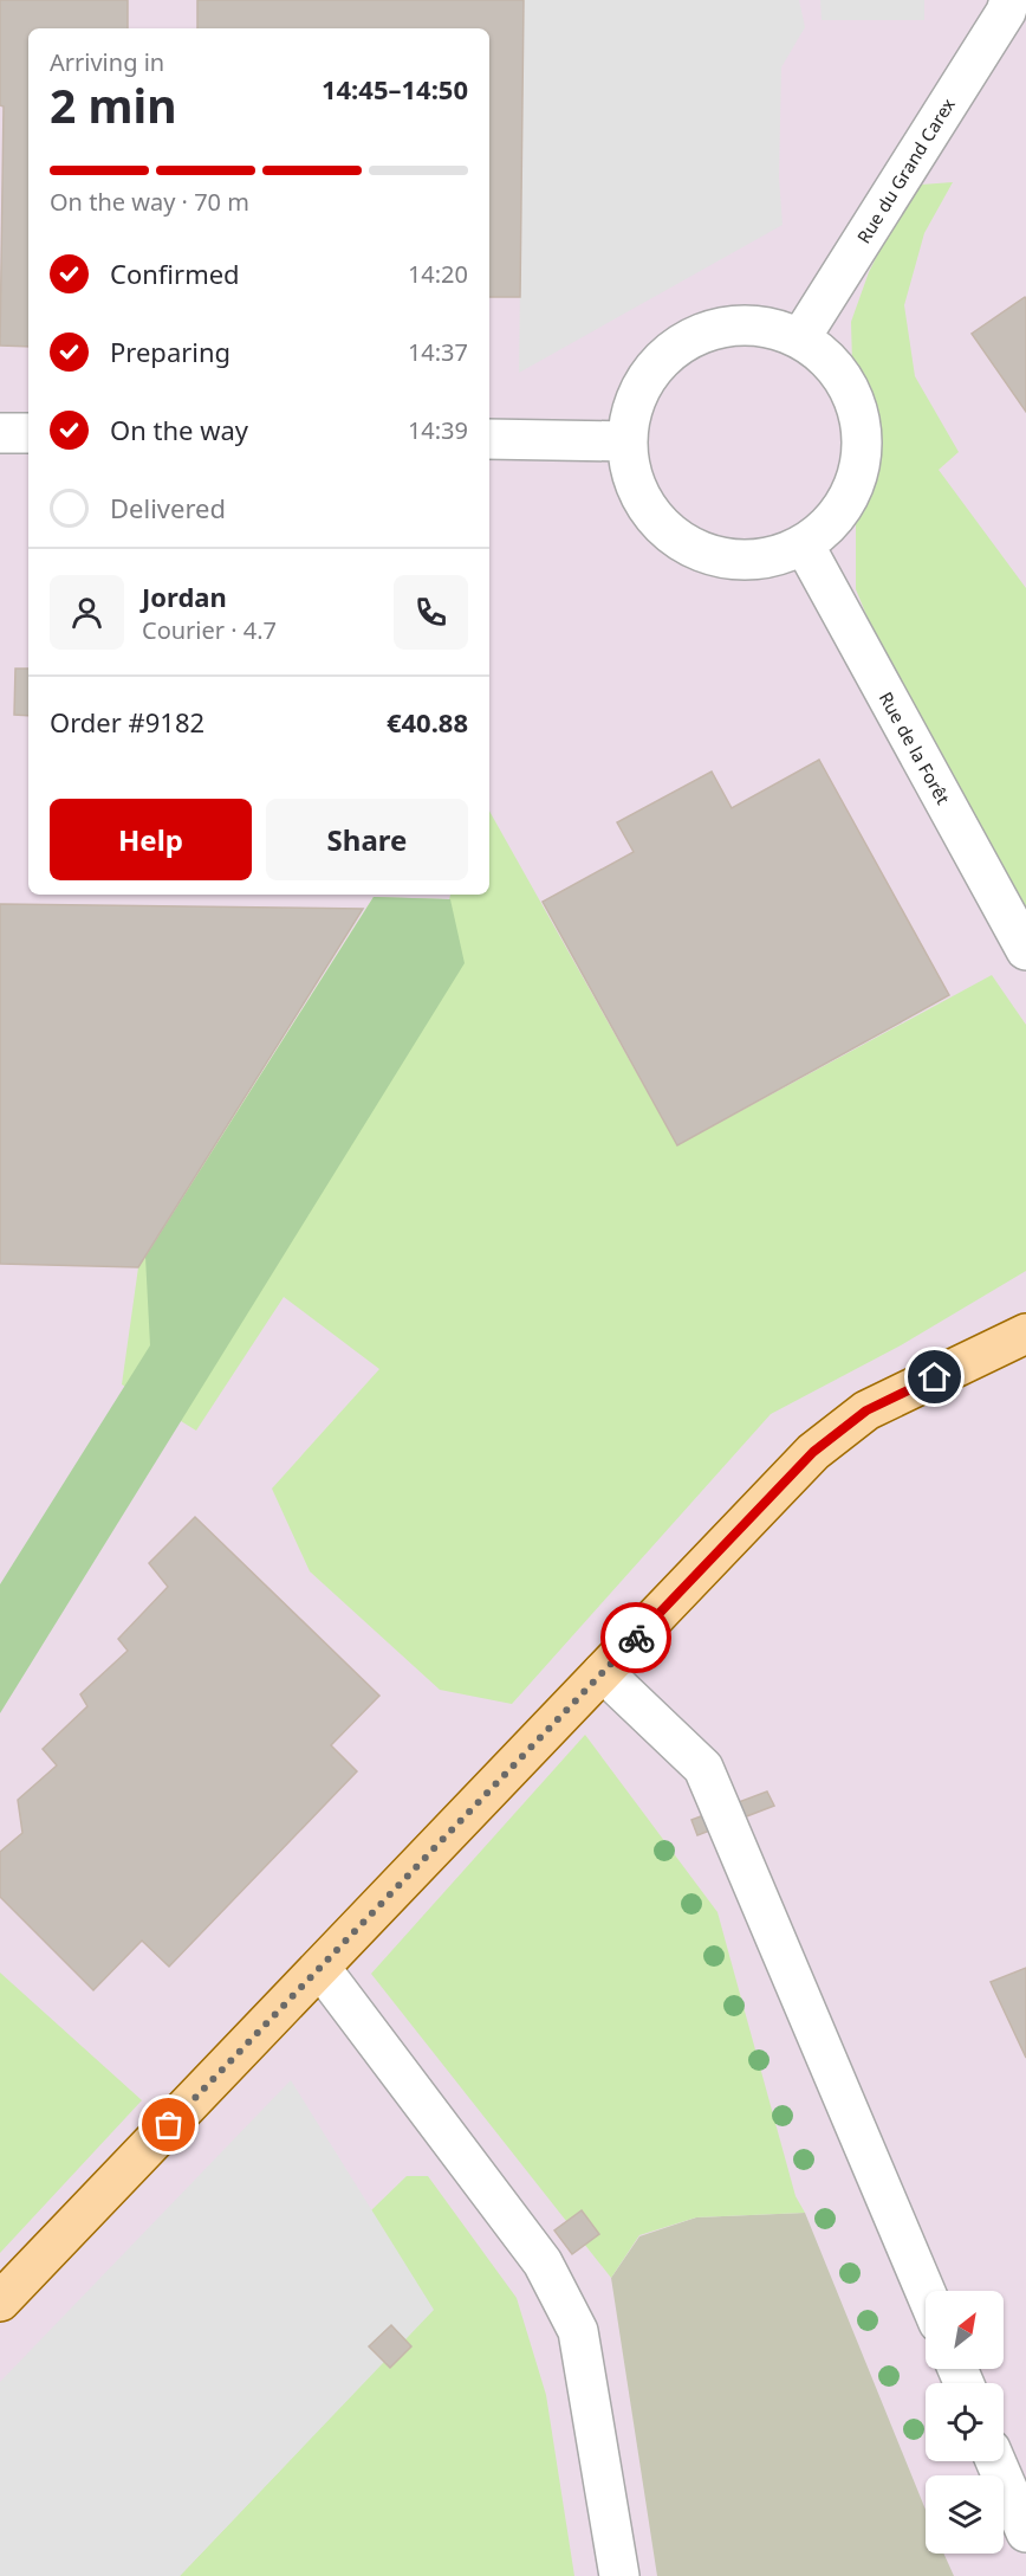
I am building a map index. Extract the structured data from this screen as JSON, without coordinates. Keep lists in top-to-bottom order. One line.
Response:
{"streets":{"street":["Rue du Grand Carex","Rue de la Forêt"]},"crossings":[["Rue du Grand Carex","Rue de la Forêt"]],"north":"top right","page":{"heading":["2 min","Arriving in","14:45–14:50"],"panel":["Jordan","Courier · 4.7","Order #9182","€40.88"],"bar":"On the way · 70 m","list":[["Confirmed","14:20"],["Preparing","14:37"],["On the way","14:39"],"Delivered"],"buttons":["Help","Share"]}}
